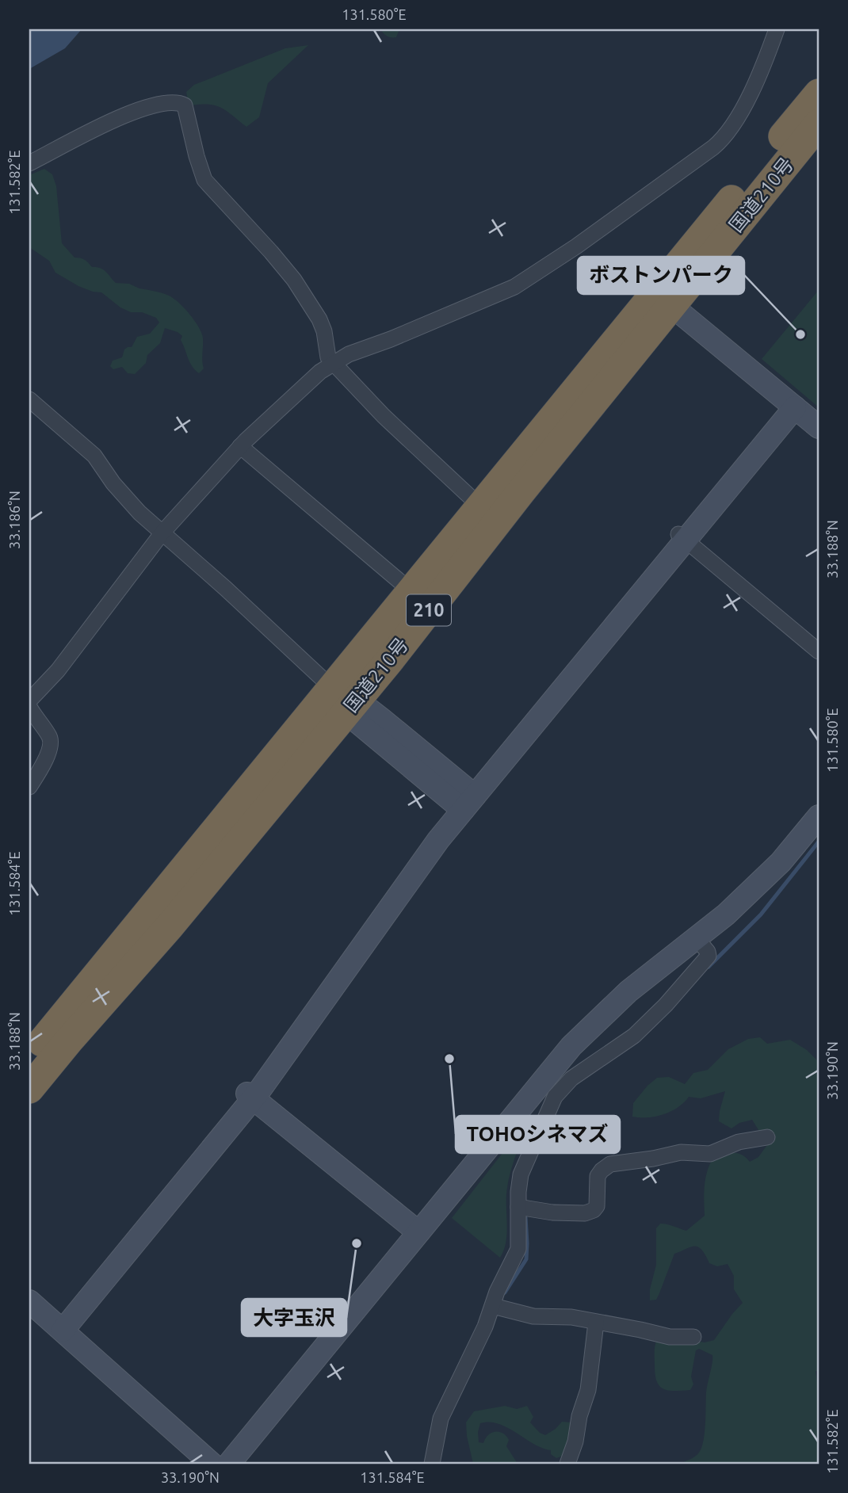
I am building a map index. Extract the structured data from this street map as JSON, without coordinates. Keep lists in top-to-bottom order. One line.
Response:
{"streets":{"highway":["国道210号","210"]},"places":["ボストンパーク","TOHOシネマズ","大字玉沢"],"coordinates":["131.580°E","131.582°E","33.186°N","33.188°N","131.584°E","33.190°N"]}
